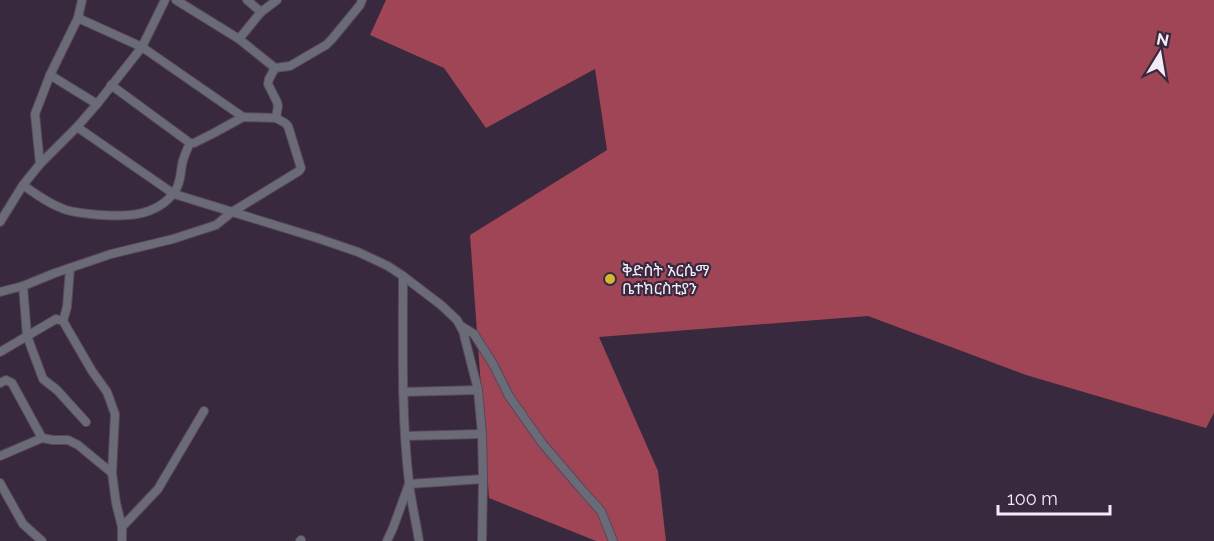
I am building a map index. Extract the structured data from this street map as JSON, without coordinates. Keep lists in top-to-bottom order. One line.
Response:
{"places":["ቅድስት አርሴማ ቤተክርስቲያን"],"scale_bar":"100 m","north":"top"}
